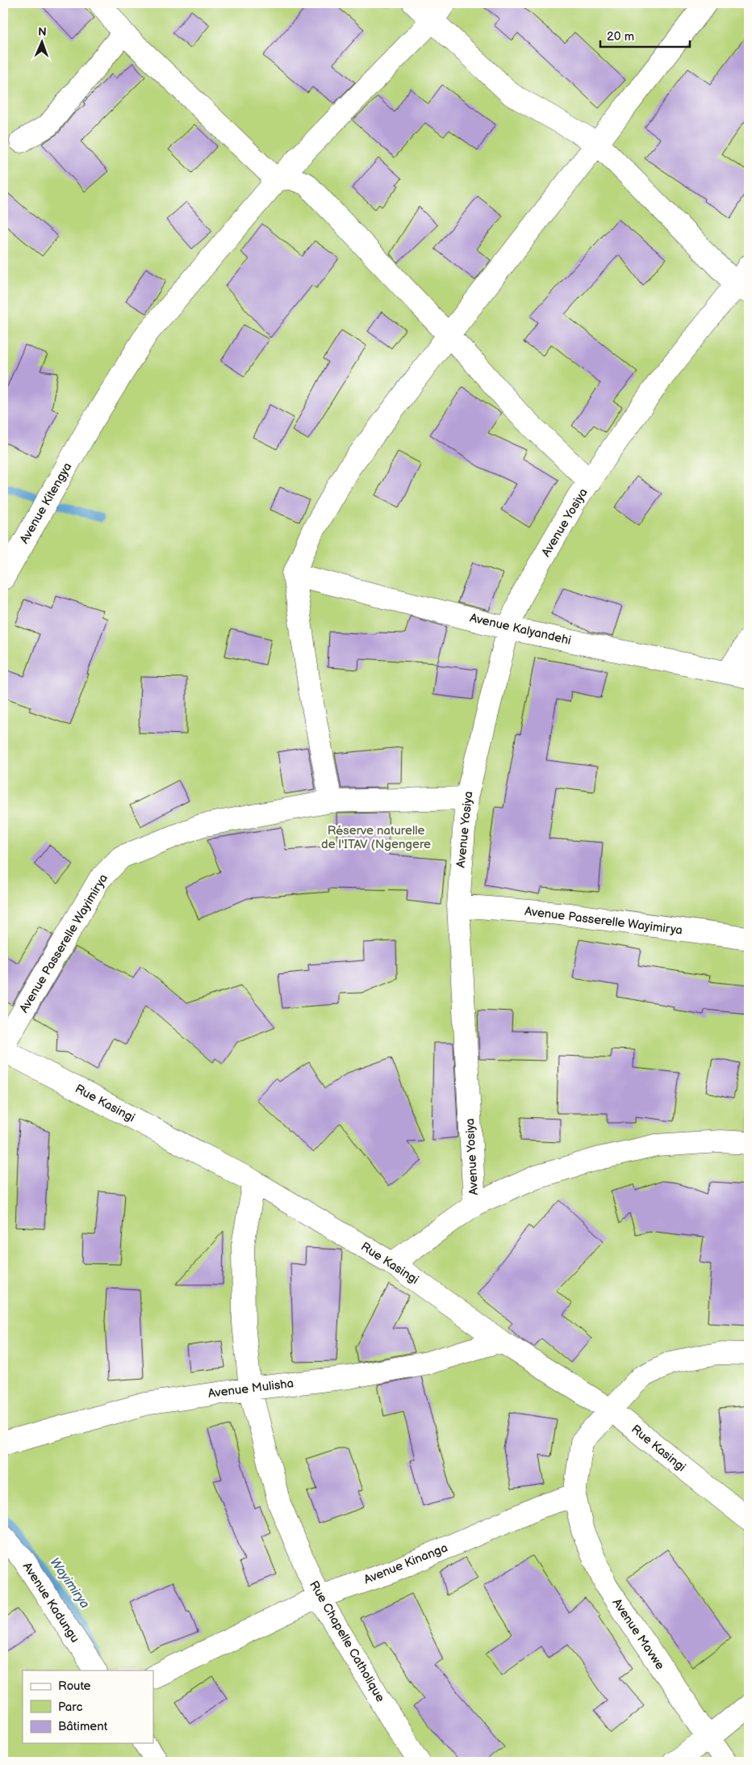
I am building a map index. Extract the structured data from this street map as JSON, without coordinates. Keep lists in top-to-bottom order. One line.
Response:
{"streets":{"street":["Avenue Kitengya","Avenue Yosiya","Avenue Kalyandehi","Avenue Passerelle Wayimirya","Rue Kasingi","Avenue Mulisha","Avenue Kinanga","Avenue Kadungu","Avenue Mavwe","Rue Chapelle Catholique"]},"crossings":[["Avenue Yosiya","Avenue Kalyandehi"],["Avenue Yosiya","Avenue Passerelle Wayimirya"],["Rue Kasingi","Avenue Mulisha"],["Rue Kasingi","Rue Chapelle Catholique"],["Avenue Mulisha","Rue Chapelle Catholique"],["Avenue Kinanga","Avenue Mavwe"],["Avenue Kinanga","Rue Chapelle Catholique"]],"water":["Wayimirya"],"parks":["Réserve naturelle de l'ITAV (Ngengere"],"legend":["Route","Parc","Bâtiment"],"scale_bar":"20 m","north":"top"}
